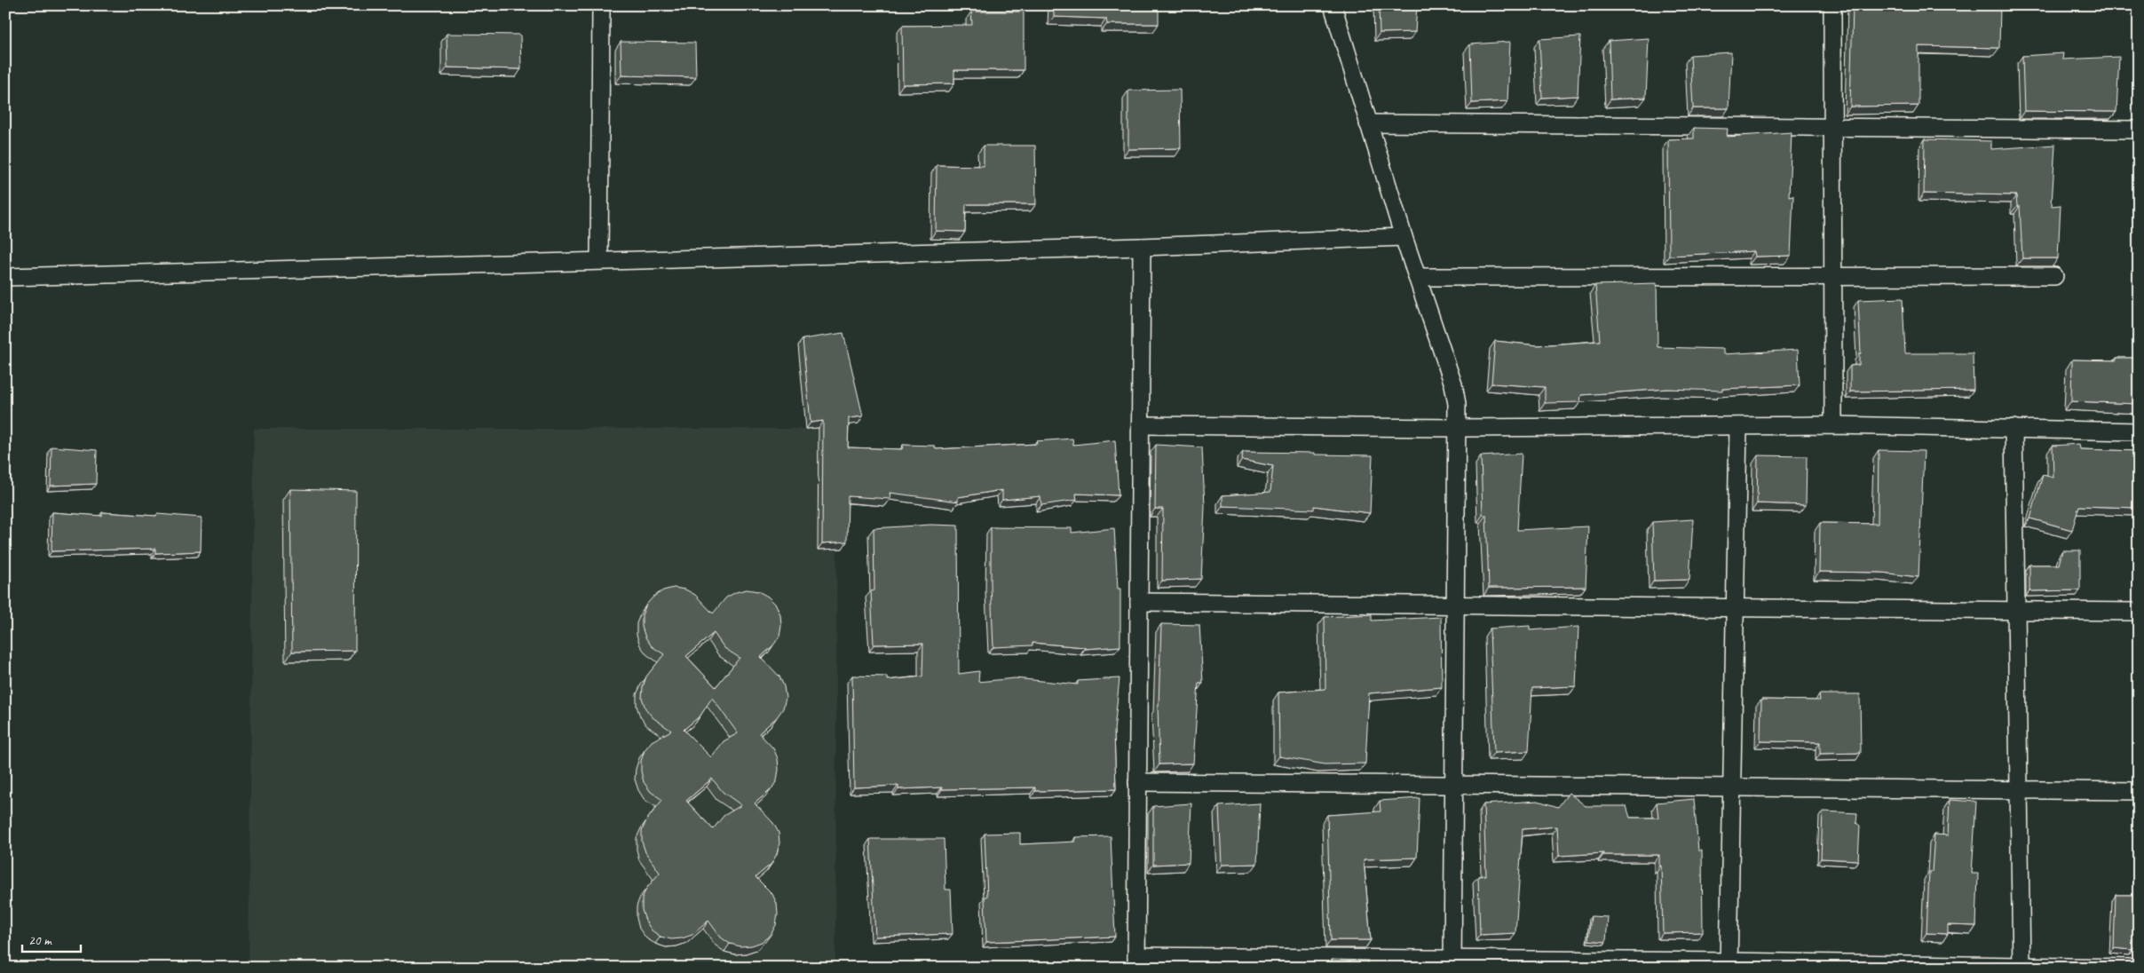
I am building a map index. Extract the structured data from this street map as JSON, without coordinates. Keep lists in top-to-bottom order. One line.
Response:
{"scale_bar":"20 m"}
